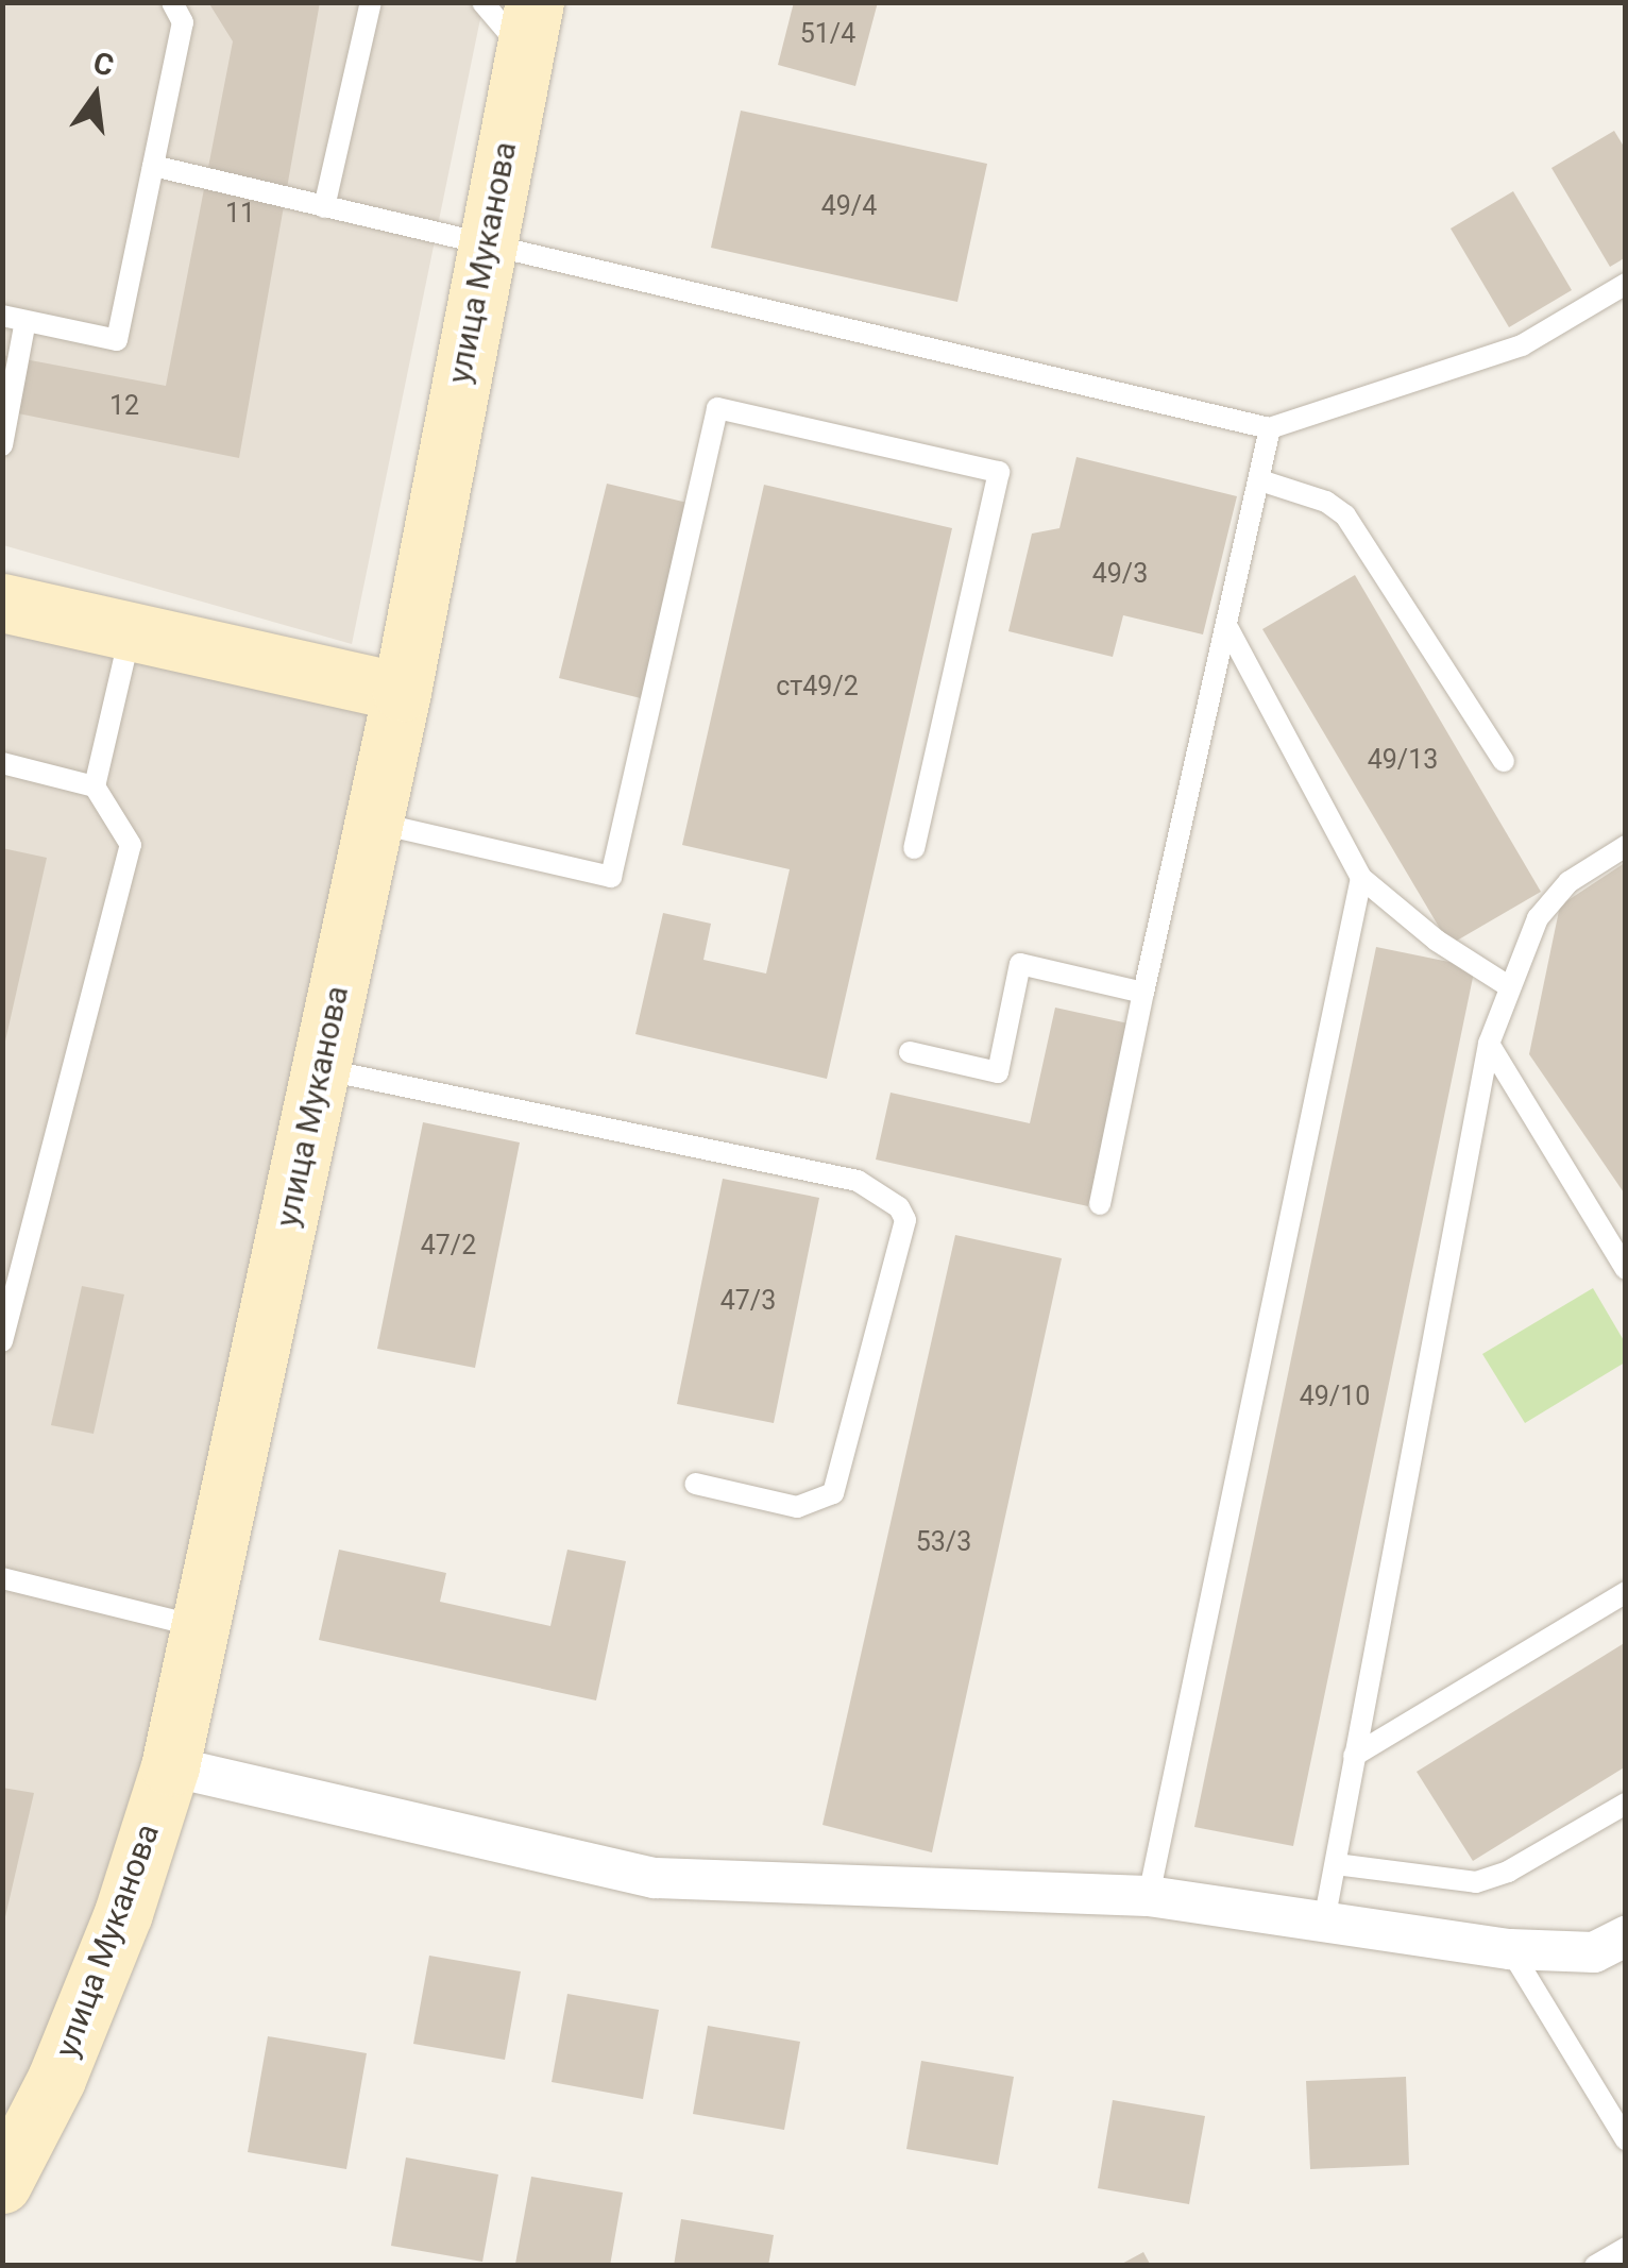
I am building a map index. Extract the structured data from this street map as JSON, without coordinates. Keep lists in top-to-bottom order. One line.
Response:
{"streets":{"main road":["улица Муканова"]},"house_numbers":["51/4","49/4","11","12","49/3","ст49/2","49/13","47/2","47/3","49/10","53/3"],"north":"top"}
